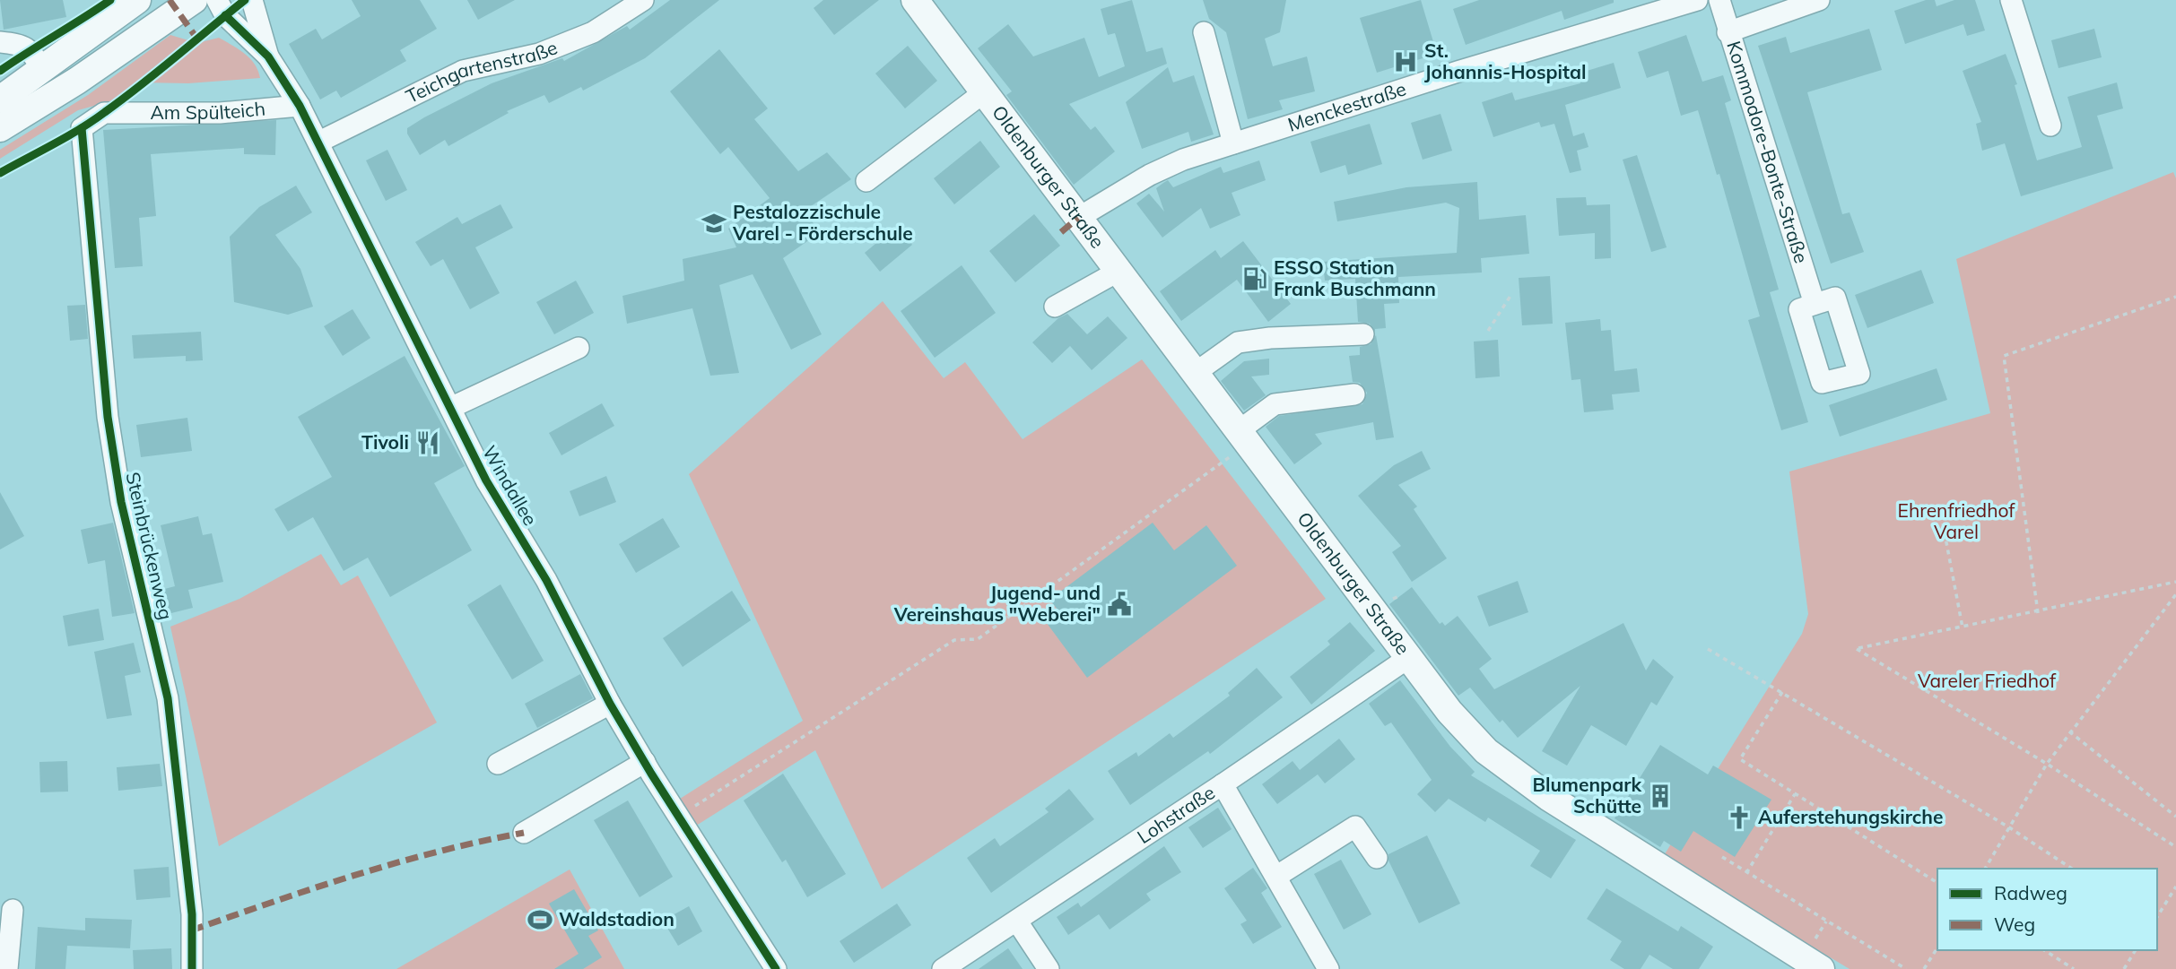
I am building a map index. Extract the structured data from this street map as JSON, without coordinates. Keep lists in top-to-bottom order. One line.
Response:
{"streets":{"main road":["Oldenburger Straße"],"street":["Teichgartenstraße","Menckestraße","Am Spülteich","Kommodore-Bonte-Straße","Windallee","Steinbrückenweg","Lohstraße"]},"crossings":[["Teichgartenstraße","Windallee"],["Menckestraße","Oldenburger Straße"],["Am Spülteich","Windallee"],["Oldenburger Straße","Lohstraße"]],"parks":["Ehrenfriedhof Varel","Vareler Friedhof"],"places":{"hospital":["St. Johannis-Hospital"],"school or university":["Pestalozzischule Varel - Förderschule"],"fuel station":["ESSO Station Frank Buschmann"],"restaurant":["Tivoli"],"public building":["Jugend- und Vereinshaus \"Weberei\""],"building":["Blumenpark Schütte"],"church":["Auferstehungskirche"],"sports":["Waldstadion"]},"legend":["Radweg","Weg"]}
